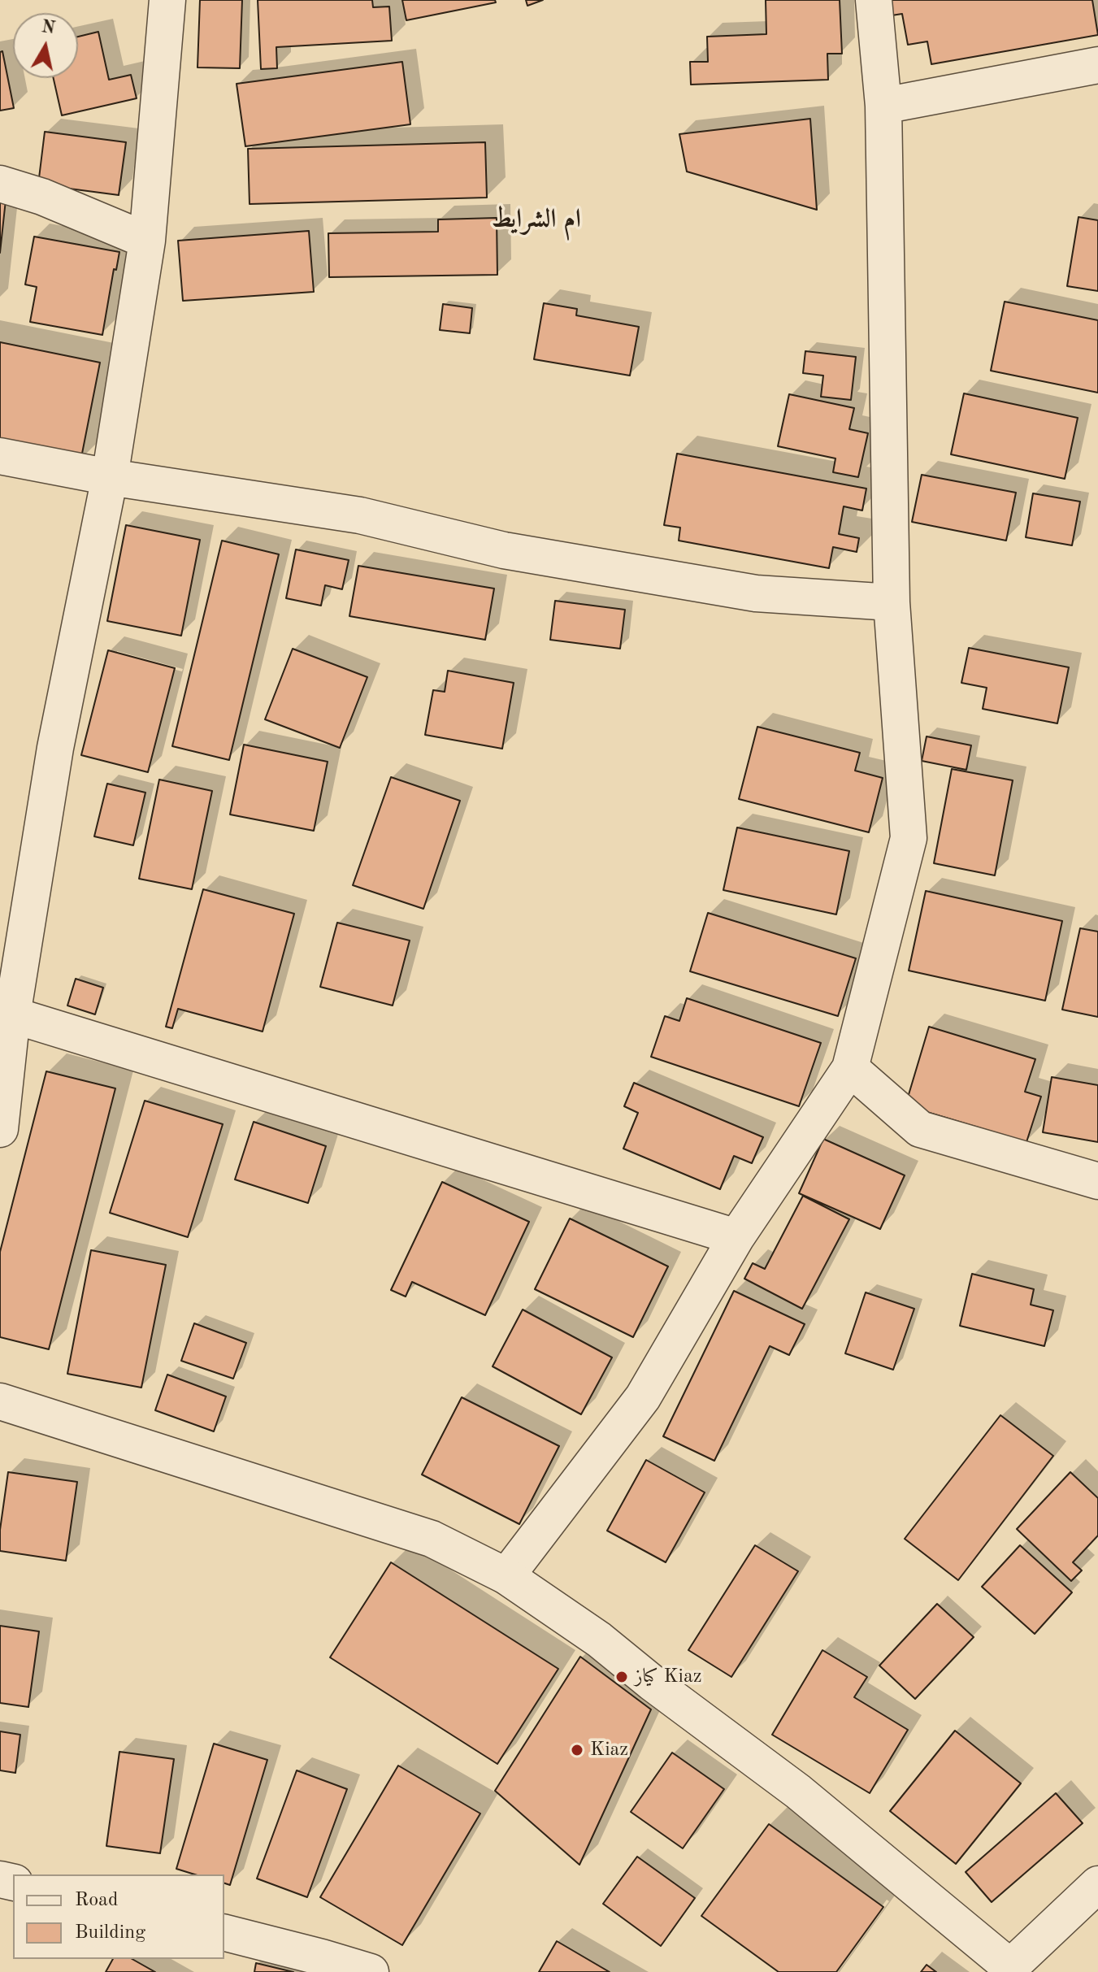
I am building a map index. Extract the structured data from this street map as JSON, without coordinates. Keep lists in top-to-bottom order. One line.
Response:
{"districts":["ام الشرايط"],"places":["كياز Kiaz","Kiaz"],"legend":["Road","Building"],"north":"top"}
